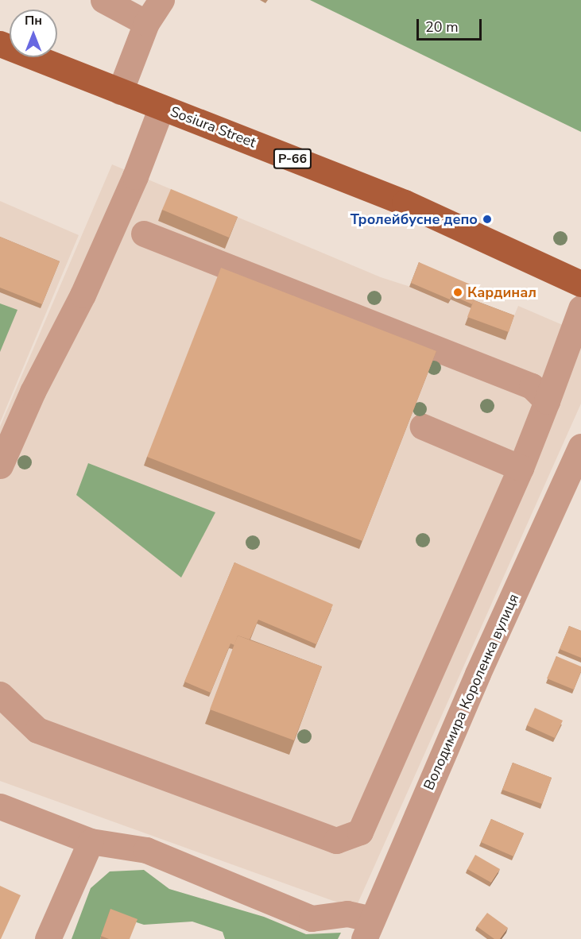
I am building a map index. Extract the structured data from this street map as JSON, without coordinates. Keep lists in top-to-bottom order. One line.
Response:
{"streets":{"main road":["Sosiura Street","Р-66"],"street":["Володимира Короленка вулиця"]},"places":["Тролейбусне депо","Кардинал"],"scale_bar":"20 m","north":"top"}
